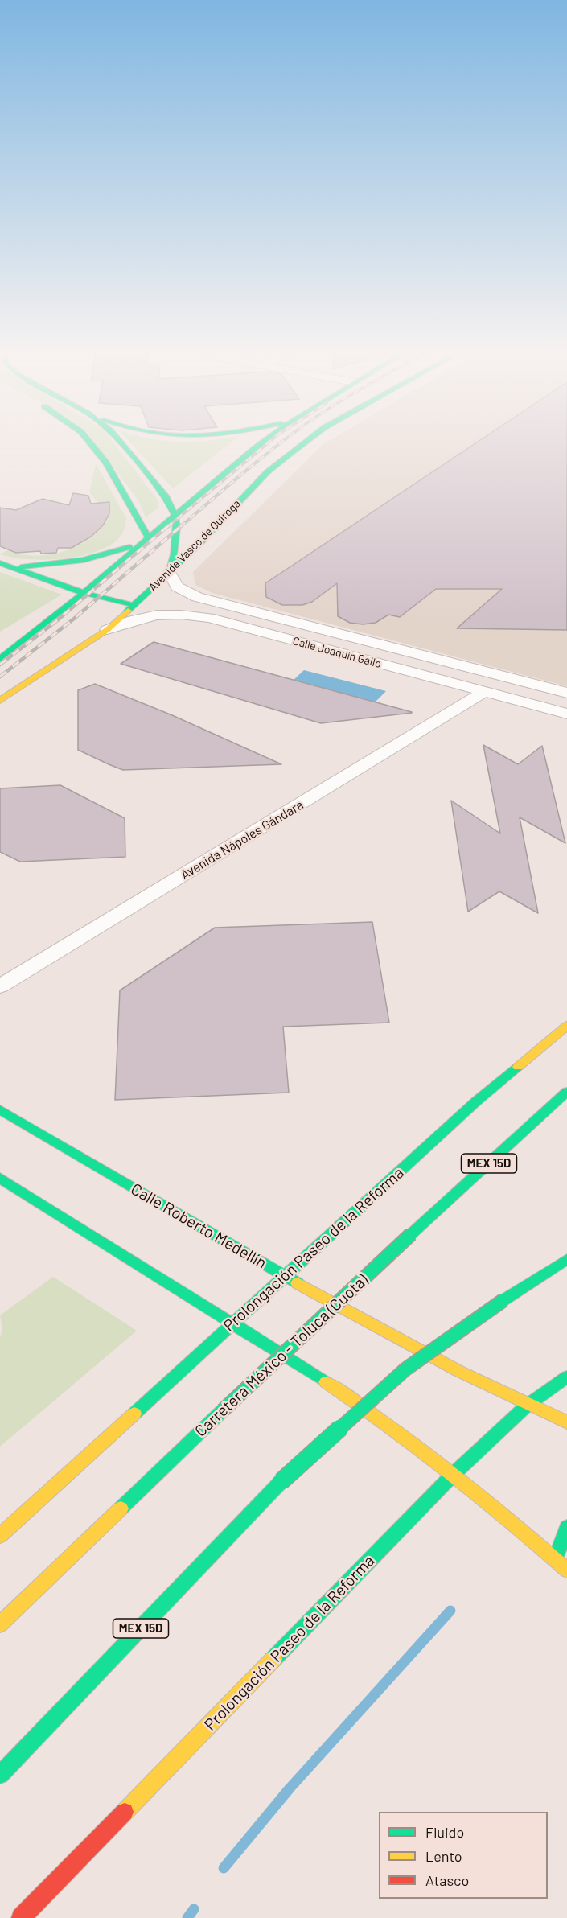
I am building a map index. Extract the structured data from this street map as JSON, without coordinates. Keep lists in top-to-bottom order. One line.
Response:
{"streets":{"main road":["Avenida Vasco de Quiroga","MEX 15D","Calle Roberto Medellín","Prolongación Paseo de la Reforma","Carretera México - Toluca (Cuota)"],"street":["Calle Joaquín Gallo","Avenida Nápoles Gándara"]},"crossings":[["Avenida Vasco de Quiroga","Calle Joaquín Gallo"],["Calle Joaquín Gallo","Avenida Nápoles Gándara"],["Calle Roberto Medellín","Prolongación Paseo de la Reforma"]],"legend":["Fluido","Lento","Atasco"]}
